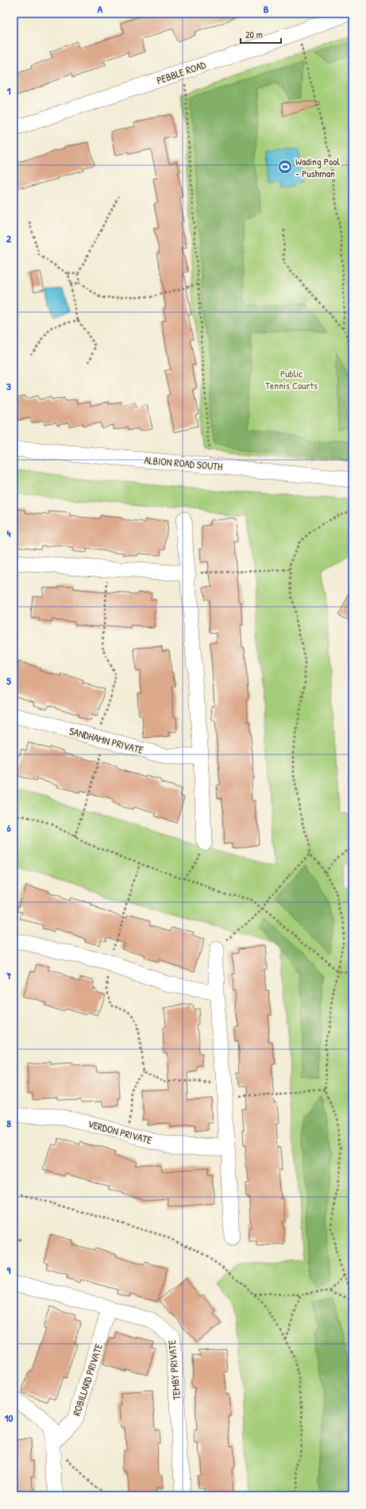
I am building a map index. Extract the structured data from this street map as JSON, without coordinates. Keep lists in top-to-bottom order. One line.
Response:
{"streets":{"street":["PEBBLE ROAD","ALBION ROAD SOUTH","SANDHAMN PRIVATE","VERDON PRIVATE","TEMBY PRIVATE","ROBILLARD PRIVATE"]},"crossings":[["TEMBY PRIVATE","ROBILLARD PRIVATE"]],"parks":["Public Tennis Courts"],"places":{"sports":["Wading Pool - Pushman"]},"scale_bar":"20 m","grid":{"columns":["A","B"],"rows":["1","2","3","4","5","6","7","8","9","10"]}}
